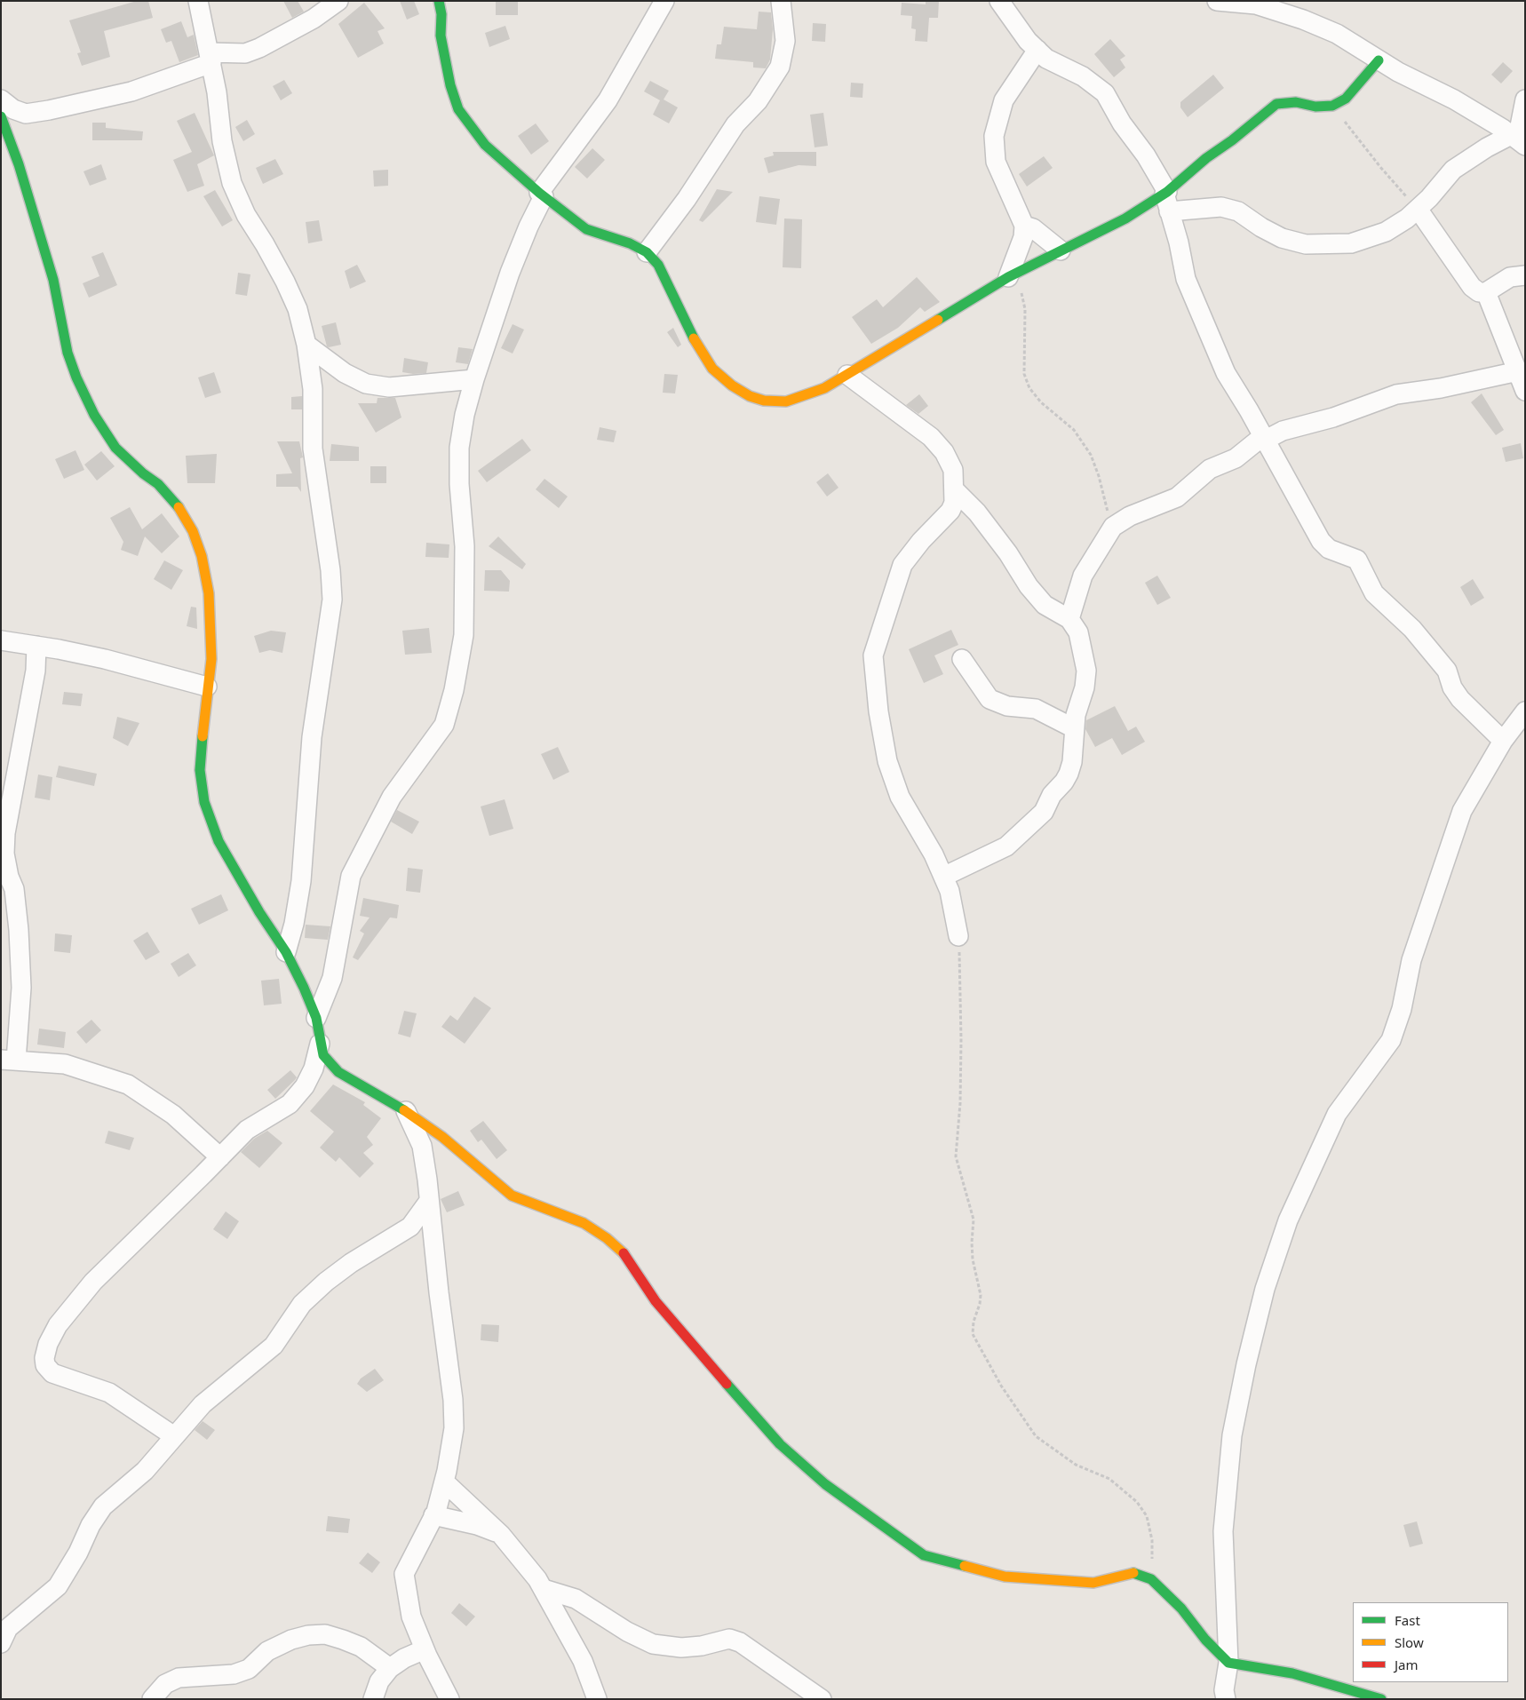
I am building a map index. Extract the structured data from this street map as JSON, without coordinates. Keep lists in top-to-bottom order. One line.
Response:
{"legend":["Fast","Slow","Jam"]}
